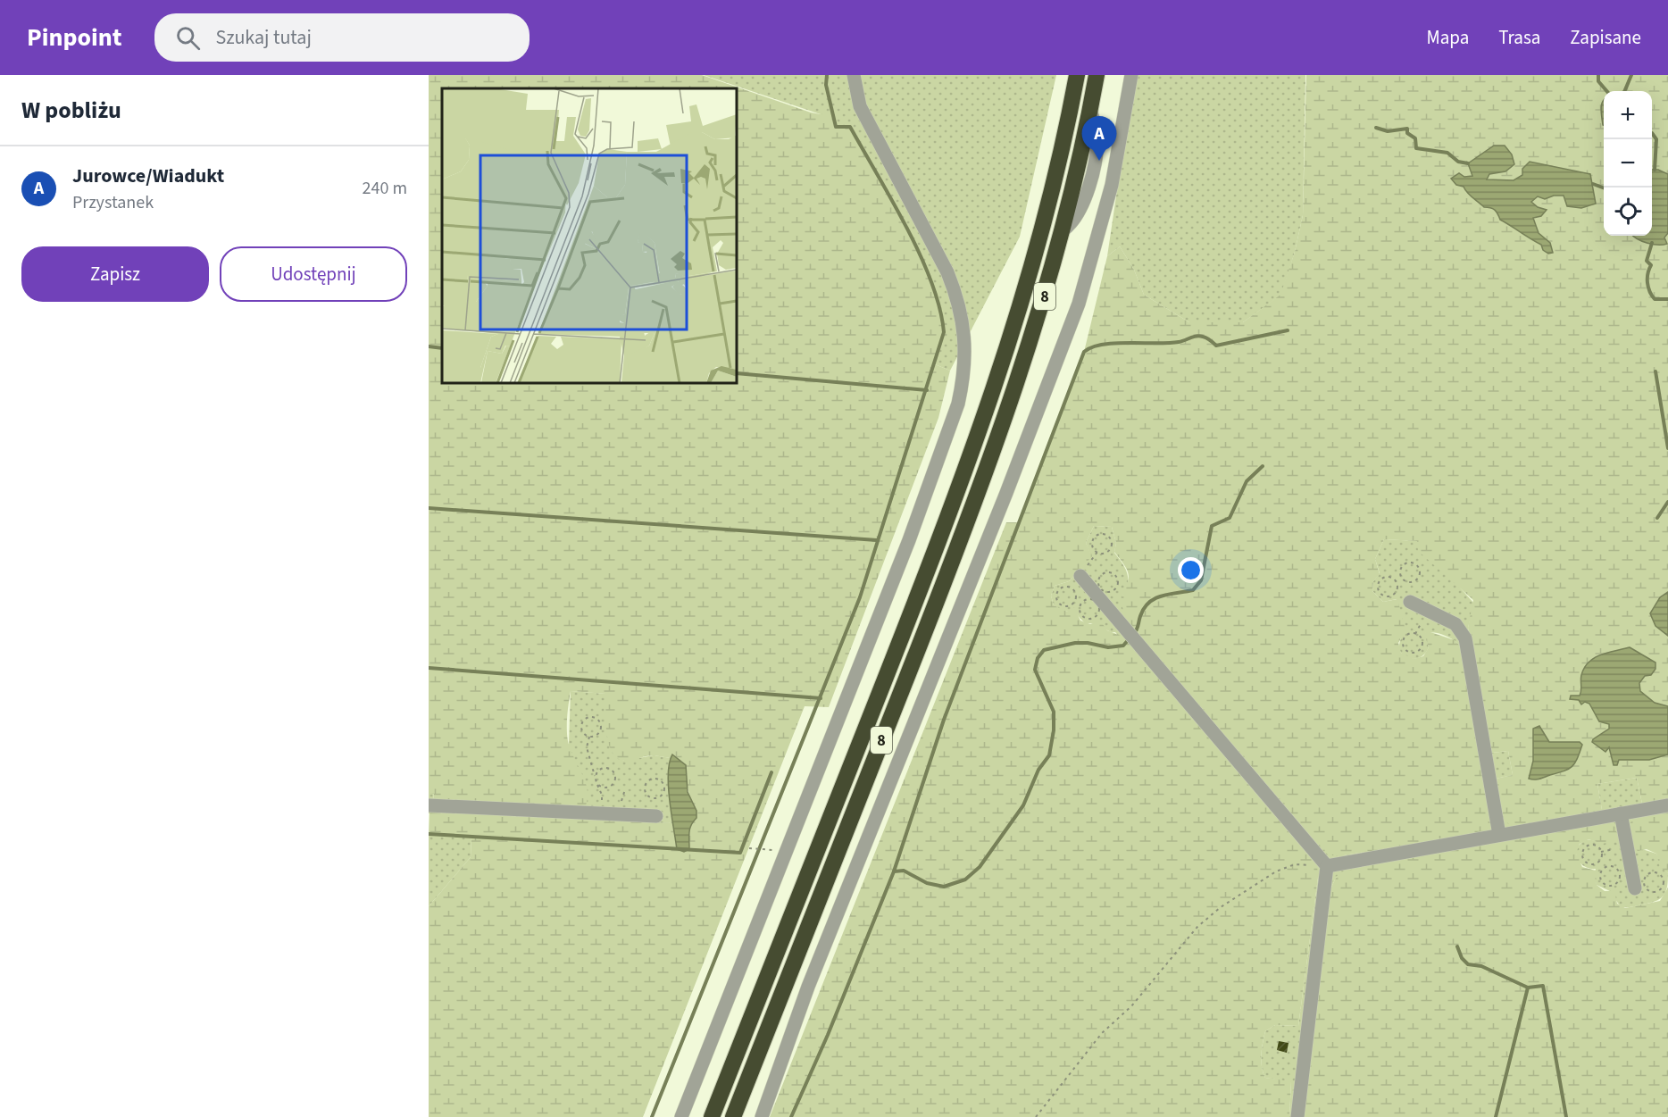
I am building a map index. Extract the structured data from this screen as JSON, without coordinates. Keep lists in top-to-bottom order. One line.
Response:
{"streets":{"highway":["8"]},"page":{"header":"Pinpoint","search":"Szukaj tutaj","nav":["Mapa","Trasa","Zapisane"],"heading":"W pobliżu","map_buttons":["+","−"],"pins":"A","list":[{"mark":"A","name":"Jurowce/Wiadukt","note":"Przystanek","value":"240 m"}],"buttons":["Zapisz","Udostępnij"]}}
